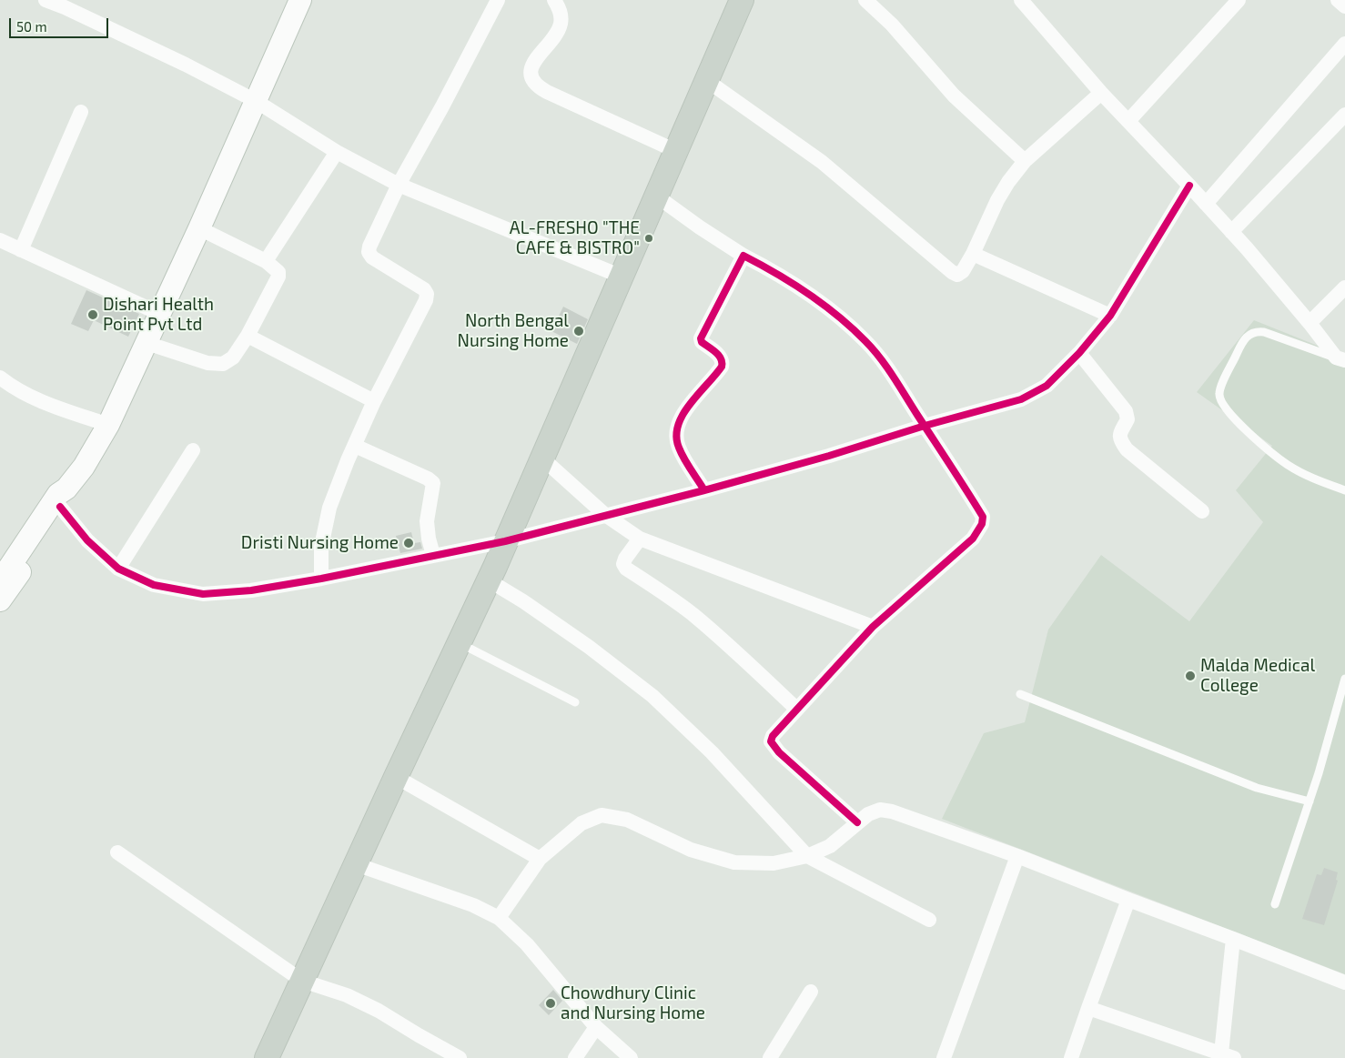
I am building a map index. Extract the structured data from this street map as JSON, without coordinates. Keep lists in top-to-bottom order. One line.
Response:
{"places":["AL-FRESHO \"THE CAFE & BISTRO\"","Dishari Health Point Pvt Ltd","North Bengal Nursing Home","Dristi Nursing Home","Malda Medical College","Chowdhury Clinic and Nursing Home"],"scale_bar":"50 m"}
